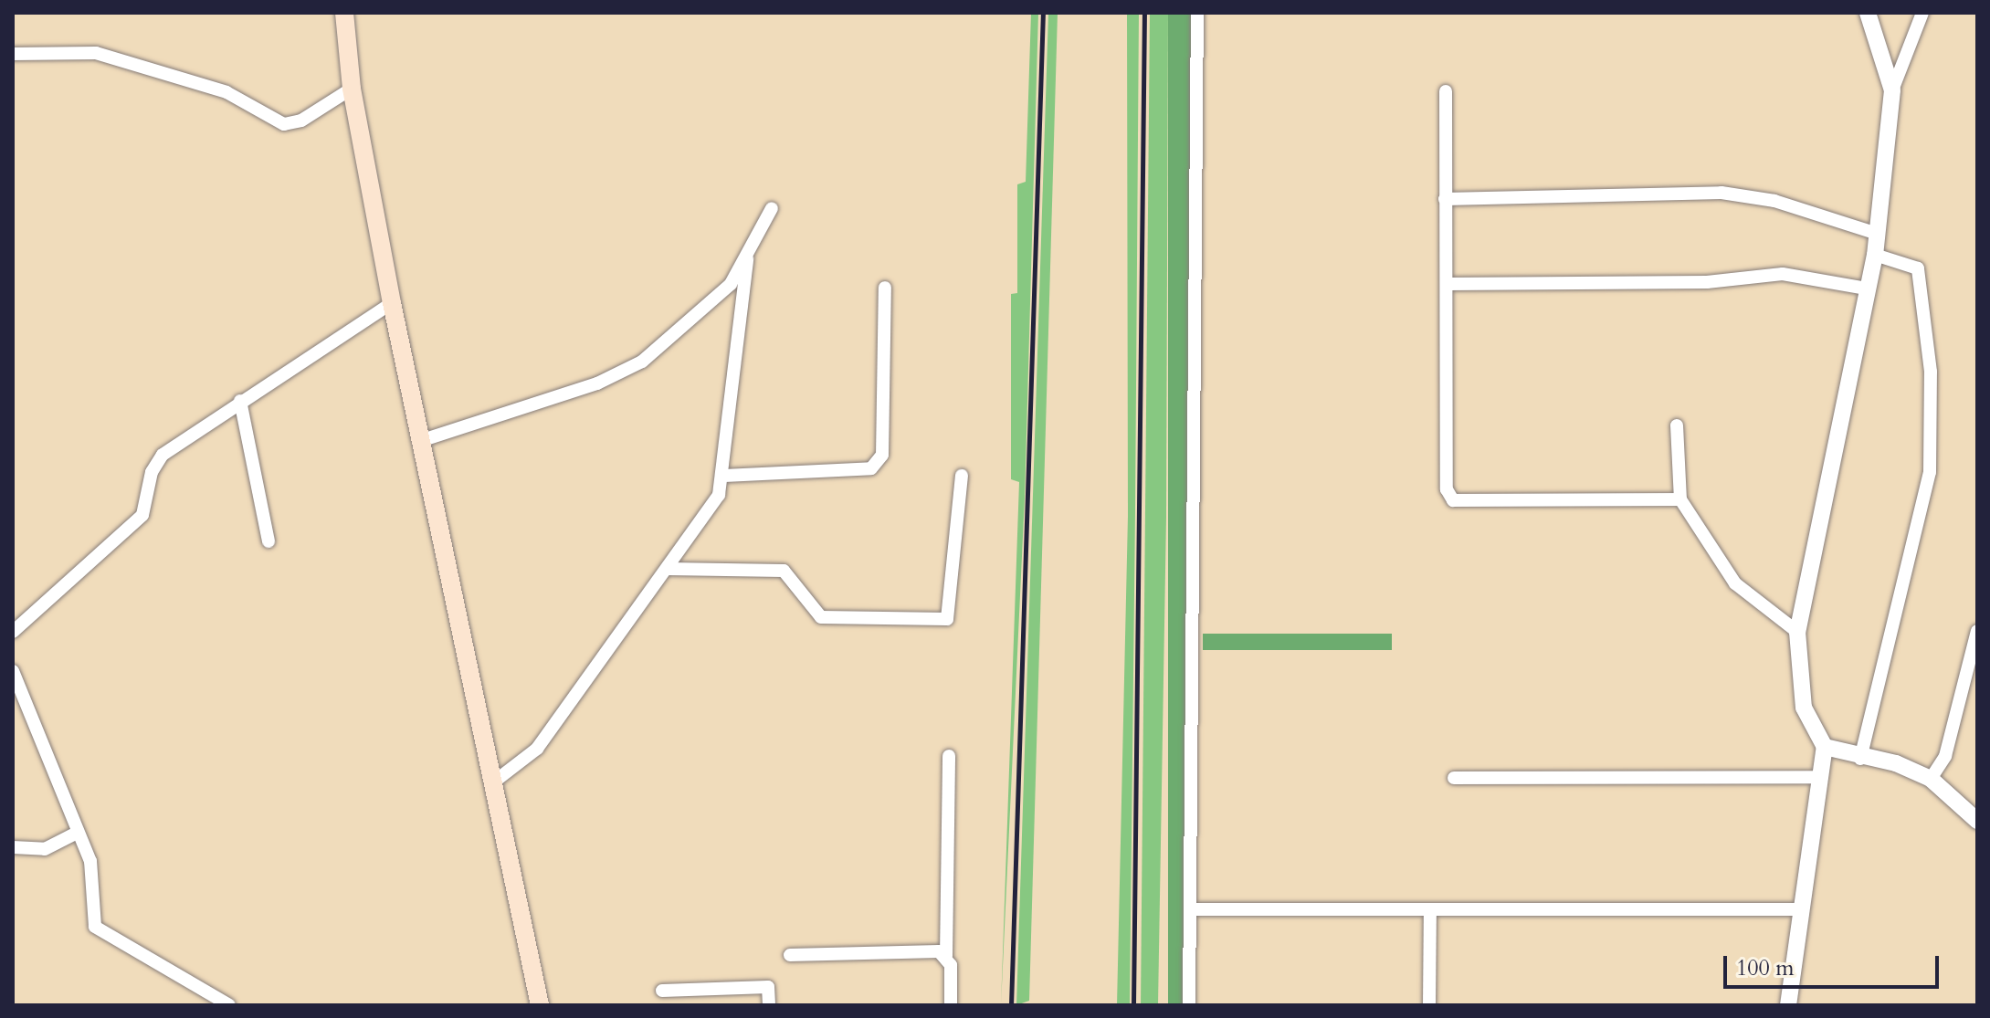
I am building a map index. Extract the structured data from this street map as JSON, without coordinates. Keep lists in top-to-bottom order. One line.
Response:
{"scale_bar":"100 m"}
